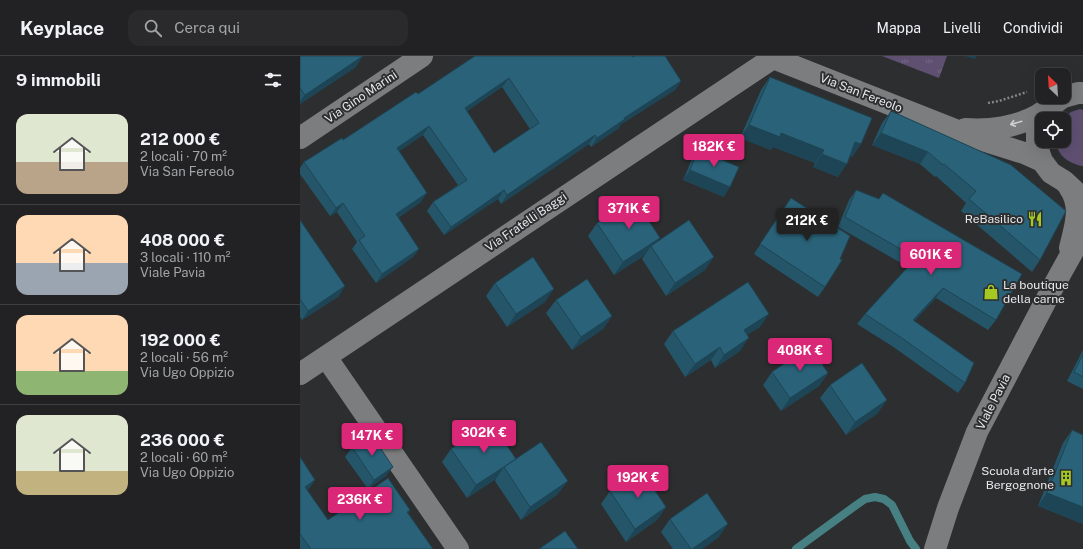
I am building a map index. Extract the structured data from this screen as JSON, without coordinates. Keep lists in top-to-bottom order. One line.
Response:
{"streets":{"street":["Via San Fereolo","Via Gino Marini","Via Fratelli Baggi","Viale Pavia"]},"crossings":[["Via San Fereolo","Via Fratelli Baggi"],["Via San Fereolo","Viale Pavia"]],"places":{"restaurant":["ReBasilico"],"shop":["La boutique della carne"],"building":["Scuola d’arte Bergognone"]},"north":"top left","page":{"header":"Keyplace","search":"Cerca qui","nav":["Mappa","Livelli","Condividi"],"heading":"9 immobili","list":[{"name":"212 000 €","note":"2 locali · 70 m² · Via San Fereolo"},{"name":"408 000 €","note":"3 locali · 110 m² · Viale Pavia"},{"name":"192 000 €","note":"2 locali · 56 m² · Via Ugo Oppizio"},{"name":"236 000 €","note":"2 locali · 60 m² · Via Ugo Oppizio"}],"price":["182K €","371K €","212K €","601K €","408K €","302K €","147K €","192K €","236K €"]}}
